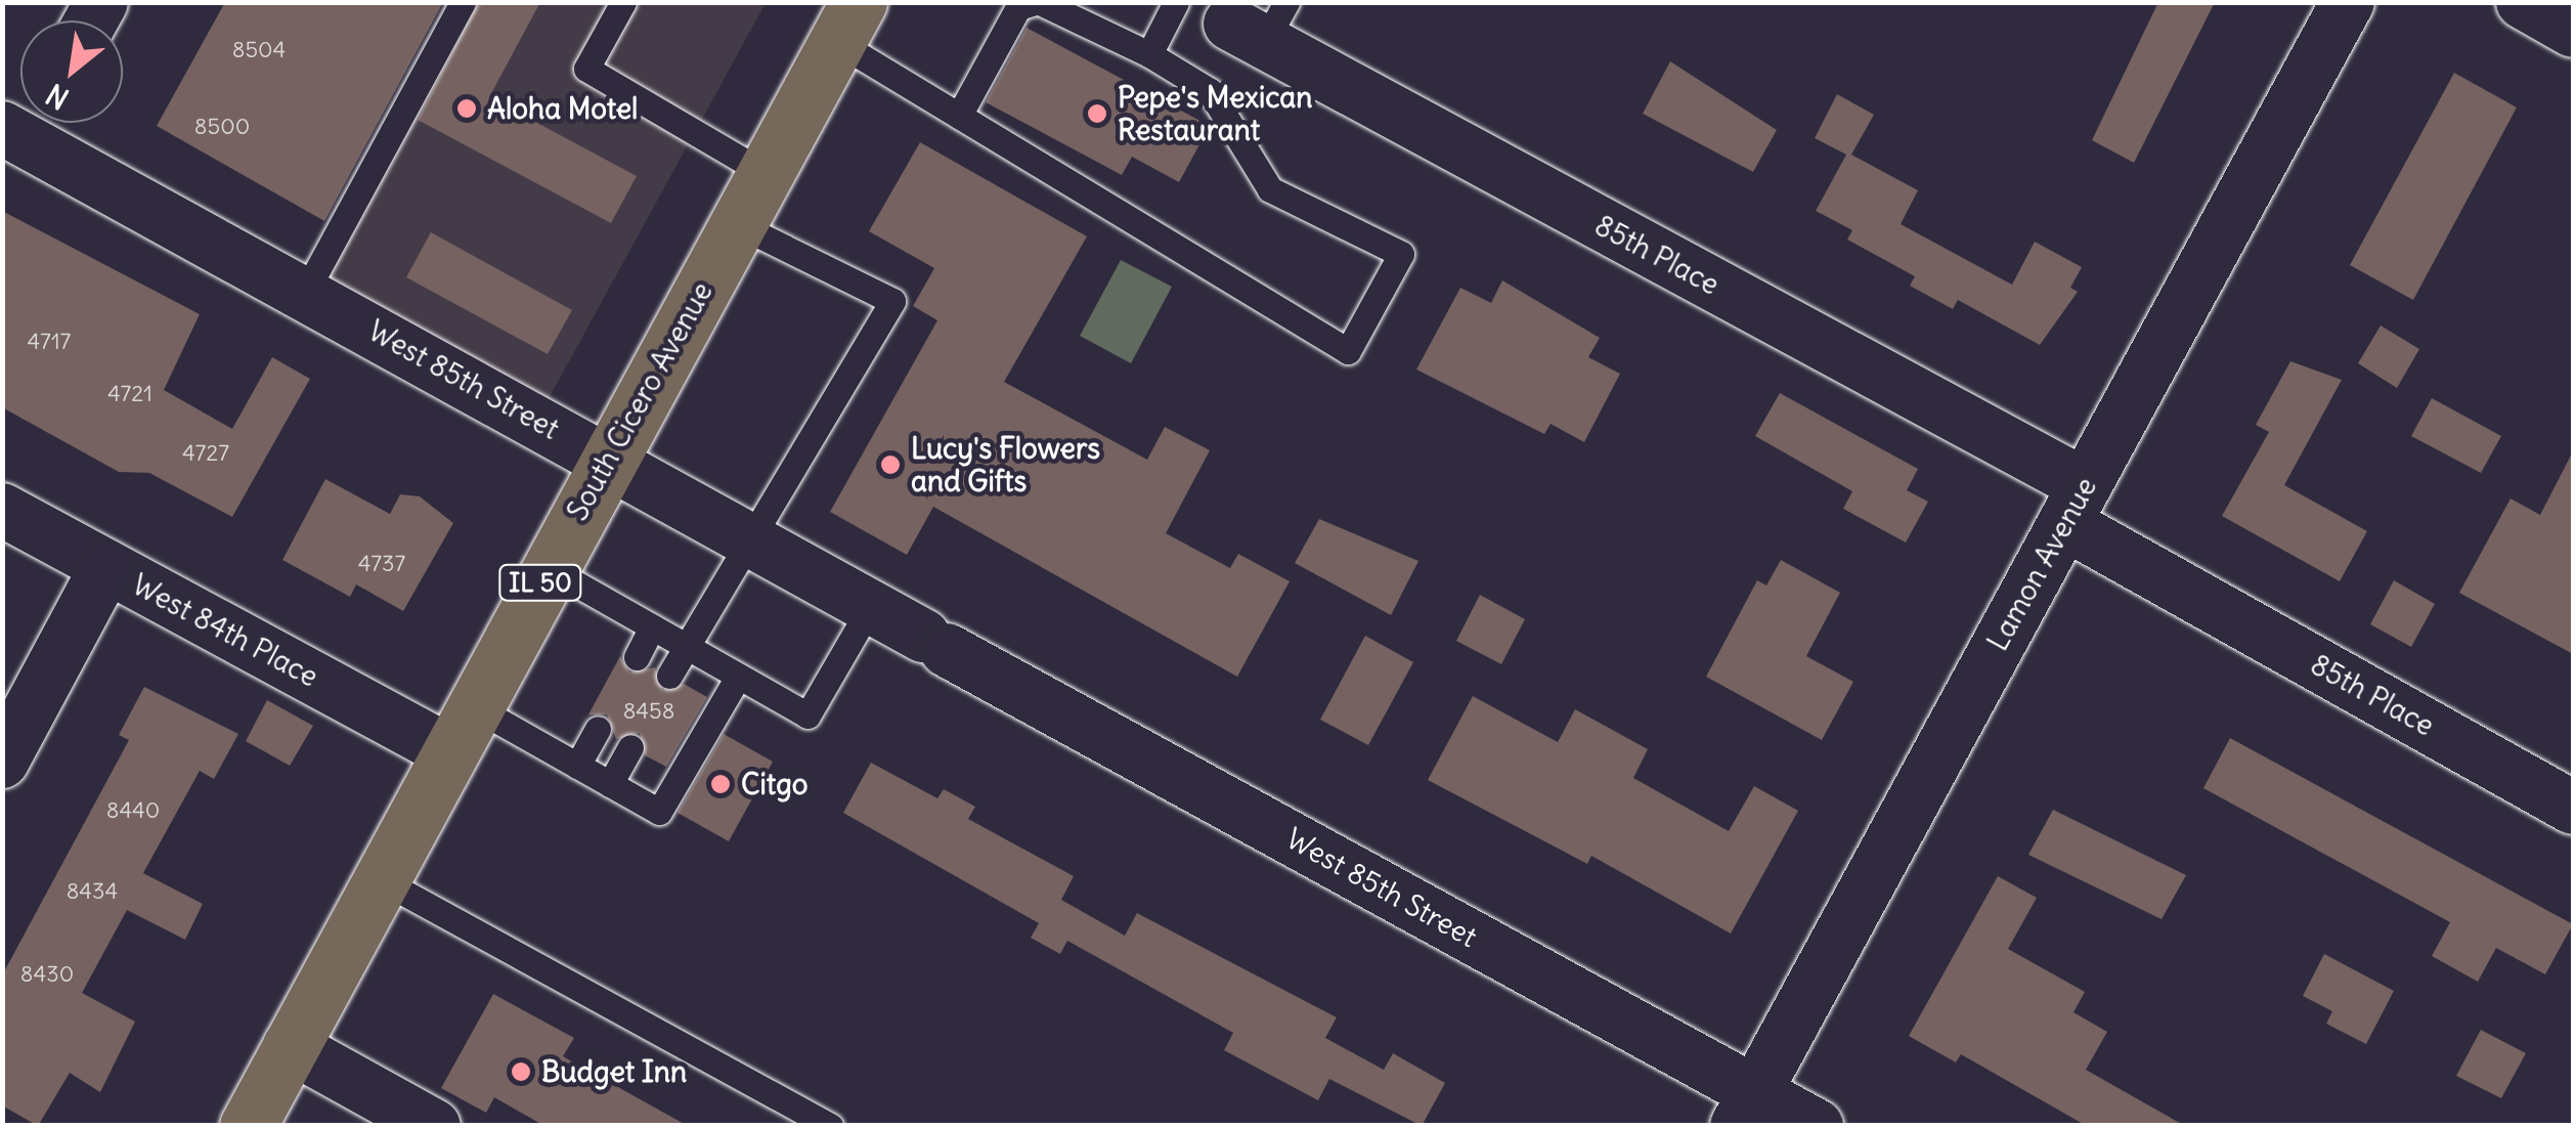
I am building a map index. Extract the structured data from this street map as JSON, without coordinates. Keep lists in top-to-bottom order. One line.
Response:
{"streets":{"main road":["South Cicero Avenue","IL 50"],"street":["85th Place","West 85th Street","Lamon Avenue","West 84th Place"]},"crossings":[["85th Place","Lamon Avenue"],["West 85th Street","South Cicero Avenue"],["West 85th Street","Lamon Avenue"],["South Cicero Avenue","West 84th Place"]],"places":["Aloha Motel","Pepe's Mexican Restaurant","Lucy's Flowers and Gifts","Citgo","Budget Inn"],"house_numbers":["8504","8500","4717","4721","4727","4737","8458","8440","8434","8430"],"north":"bottom left"}
